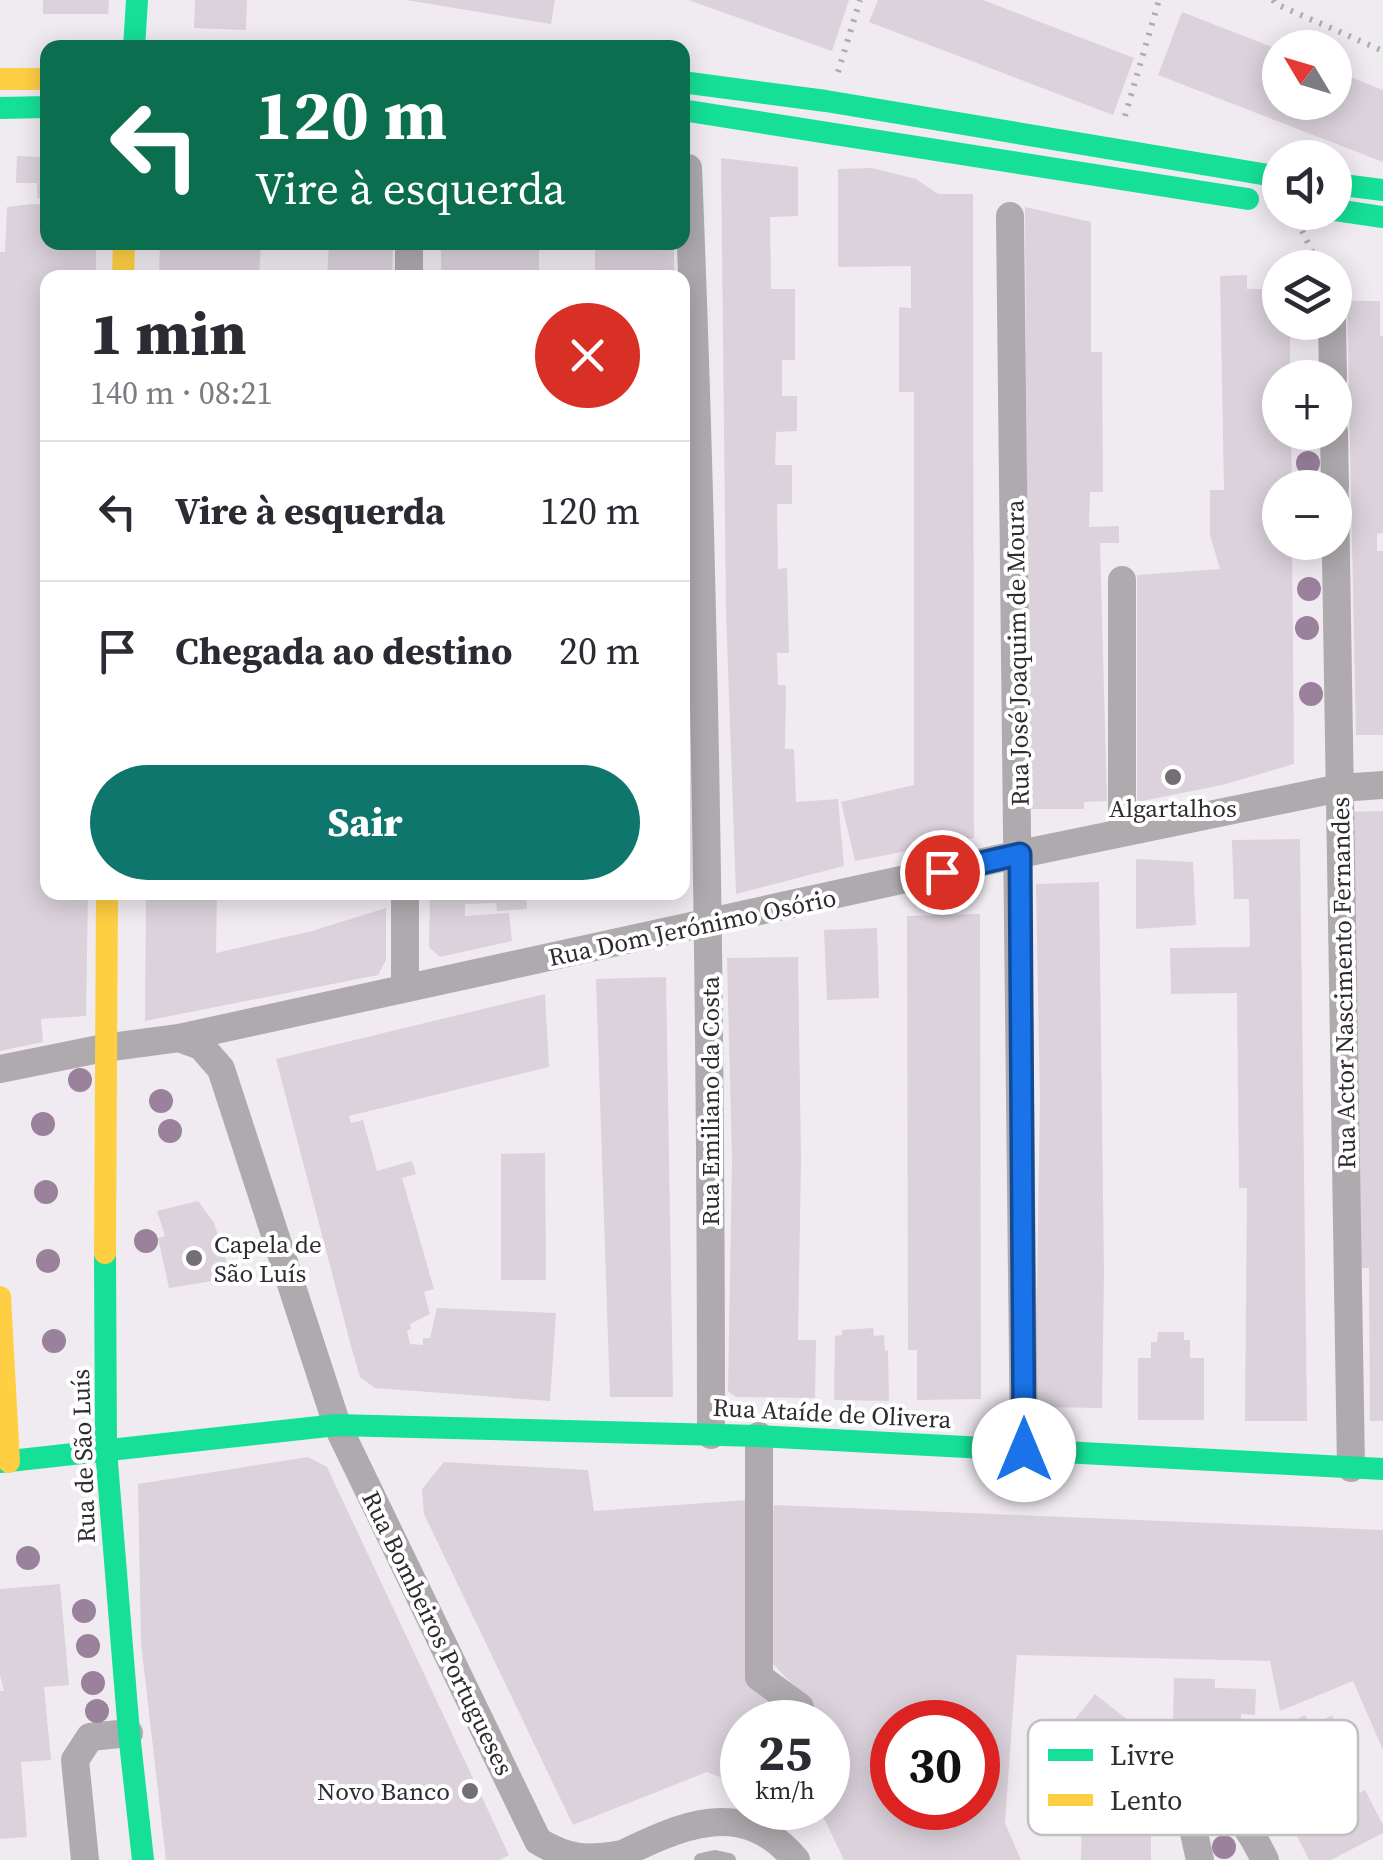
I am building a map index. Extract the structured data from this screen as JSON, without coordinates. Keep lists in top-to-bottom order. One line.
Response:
{"streets":{"street":["Rua José Joaquim de Moura","Rua Dom Jerónimo Osório","Rua Actor Nascimento Fernandes","Rua Emiliano da Costa","Rua Ataíde de Olivera","Rua de São Luís","Rua Bombeiros Portugueses"]},"crossings":[["Rua José Joaquim de Moura","Rua Dom Jerónimo Osório"],["Rua José Joaquim de Moura","Rua Ataíde de Olivera"],["Rua Dom Jerónimo Osório","Rua Actor Nascimento Fernandes"],["Rua Dom Jerónimo Osório","Rua Emiliano da Costa"],["Rua Dom Jerónimo Osório","Rua de São Luís"],["Rua Dom Jerónimo Osório","Rua Bombeiros Portugueses"],["Rua Actor Nascimento Fernandes","Rua Ataíde de Olivera"],["Rua Emiliano da Costa","Rua Ataíde de Olivera"],["Rua Ataíde de Olivera","Rua de São Luís"],["Rua Ataíde de Olivera","Rua Bombeiros Portugueses"]],"places":["Algartalhos","Capela de São Luís","Novo Banco"],"legend":["Livre","Lento"],"north":"top left","page":{"map_buttons":["+","−"],"turn":["120 m","Vire à esquerda"],"heading":["1 min","140 m · 08:21"],"list":[{"name":"Vire à esquerda","value":"120 m"},{"name":"Chegada ao destino","value":"20 m"}],"buttons":"Sair","speed":"25 km/h","limit":"30"}}
